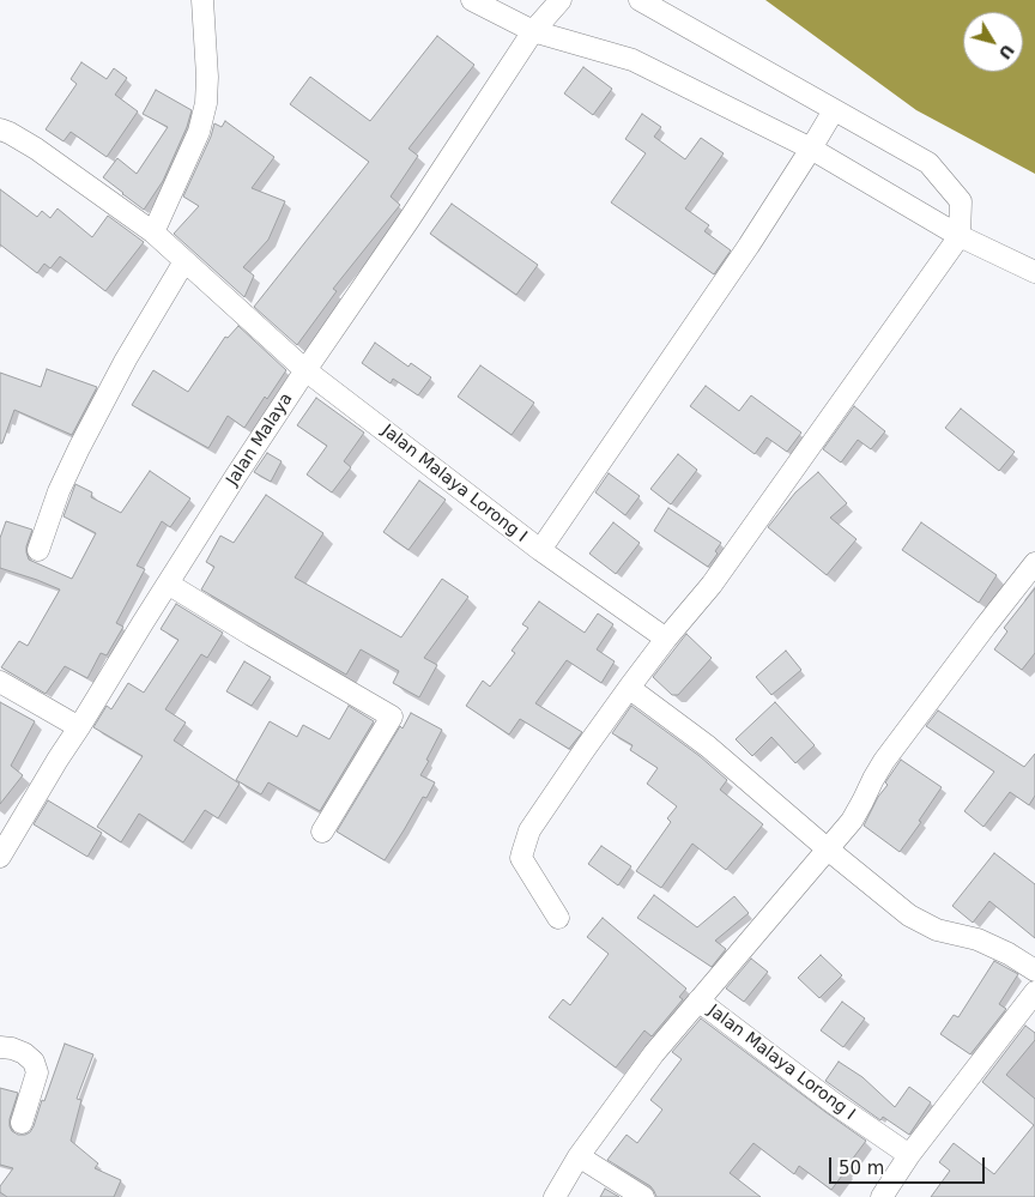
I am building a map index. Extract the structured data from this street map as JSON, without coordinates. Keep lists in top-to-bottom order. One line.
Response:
{"streets":{"street":["Jalan Malaya","Jalan Malaya Lorong I"]},"crossings":[["Jalan Malaya","Jalan Malaya Lorong I"]],"scale_bar":"50 m","north":"bottom right"}
